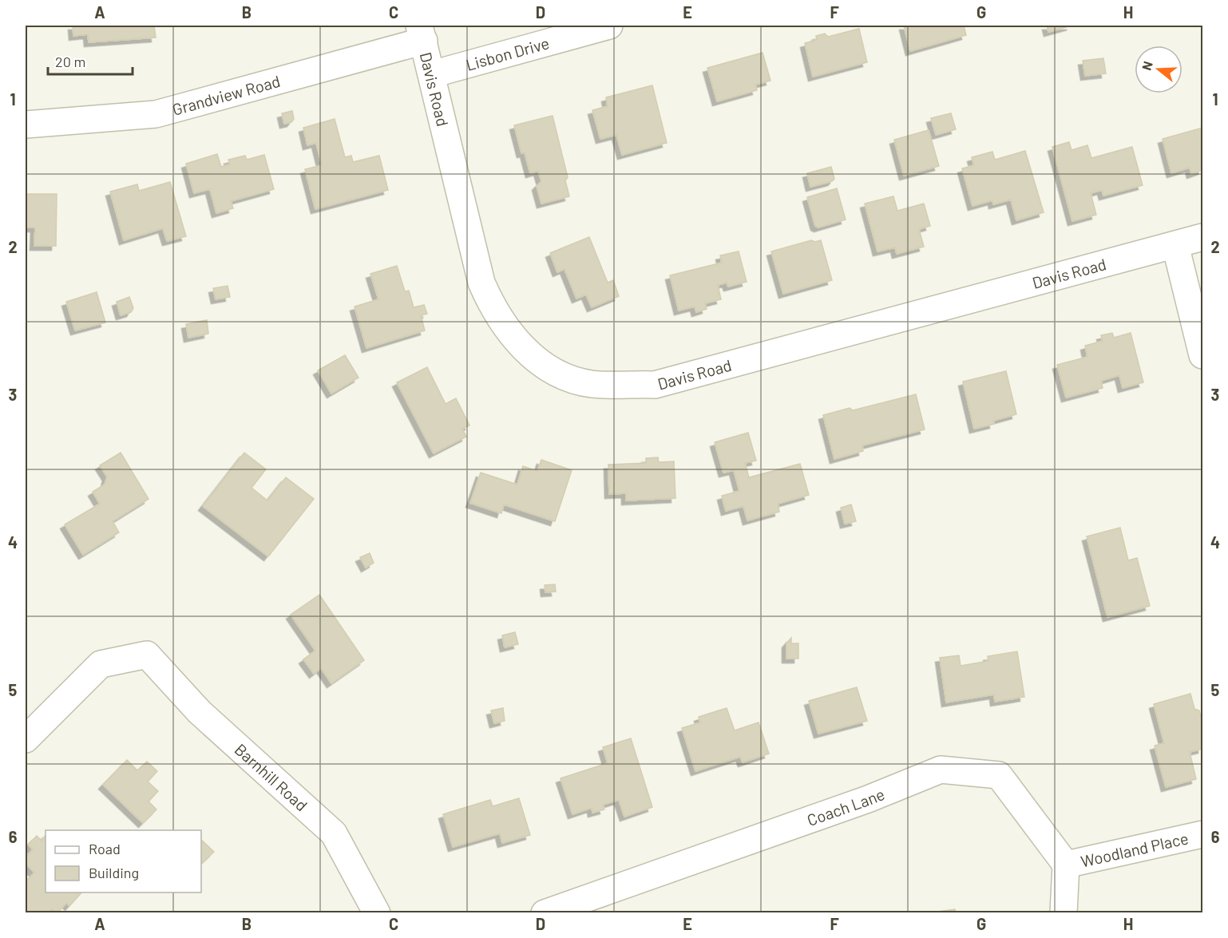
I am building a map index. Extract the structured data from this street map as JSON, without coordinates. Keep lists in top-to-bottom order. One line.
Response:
{"streets":{"street":["Lisbon Drive","Davis Road","Grandview Road","Barnhill Road","Coach Lane","Woodland Place"]},"crossings":[["Lisbon Drive","Davis Road"],["Davis Road","Grandview Road"],["Coach Lane","Woodland Place"]],"legend":["Road","Building"],"scale_bar":"20 m","north":"left","grid":{"columns":["A","B","C","D","E","F","G","H"],"rows":["1","2","3","4","5","6"]}}
